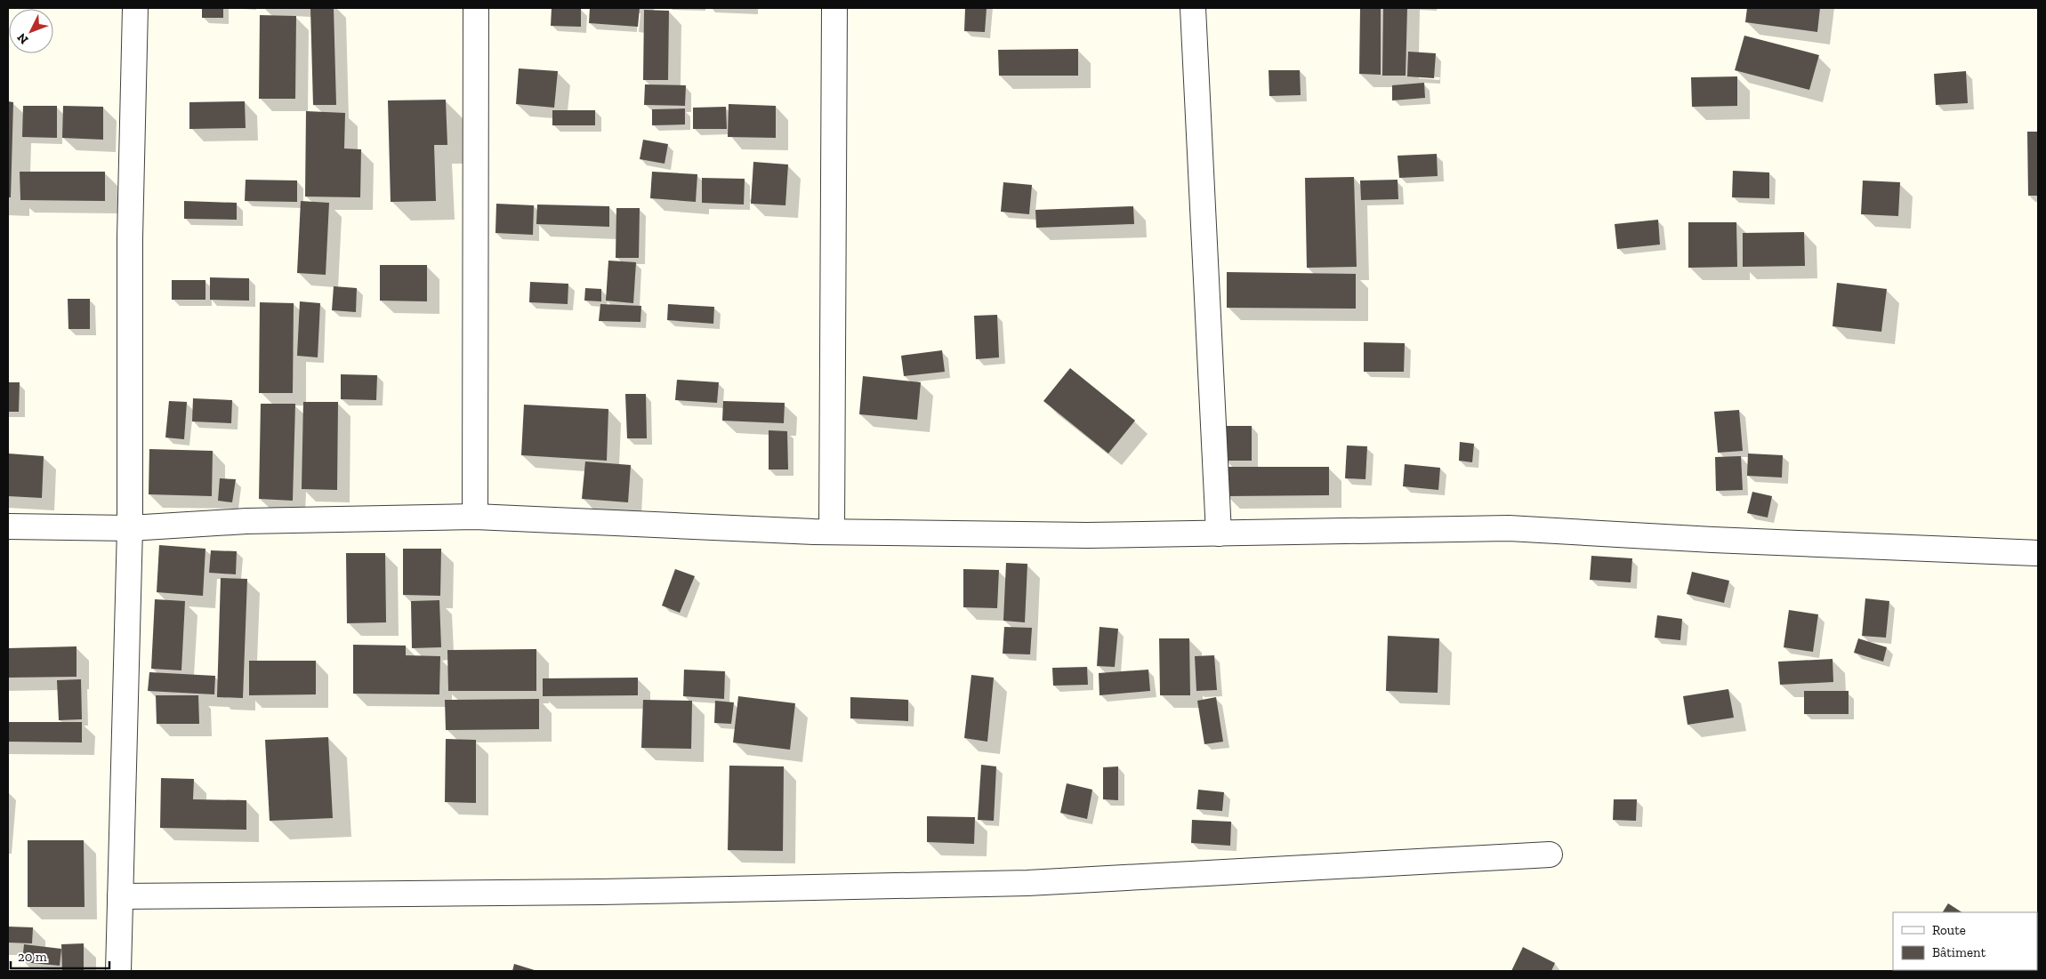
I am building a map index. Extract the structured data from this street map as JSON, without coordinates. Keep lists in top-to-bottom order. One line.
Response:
{"legend":["Route","Bâtiment"],"scale_bar":"20 m","north":"bottom left"}
